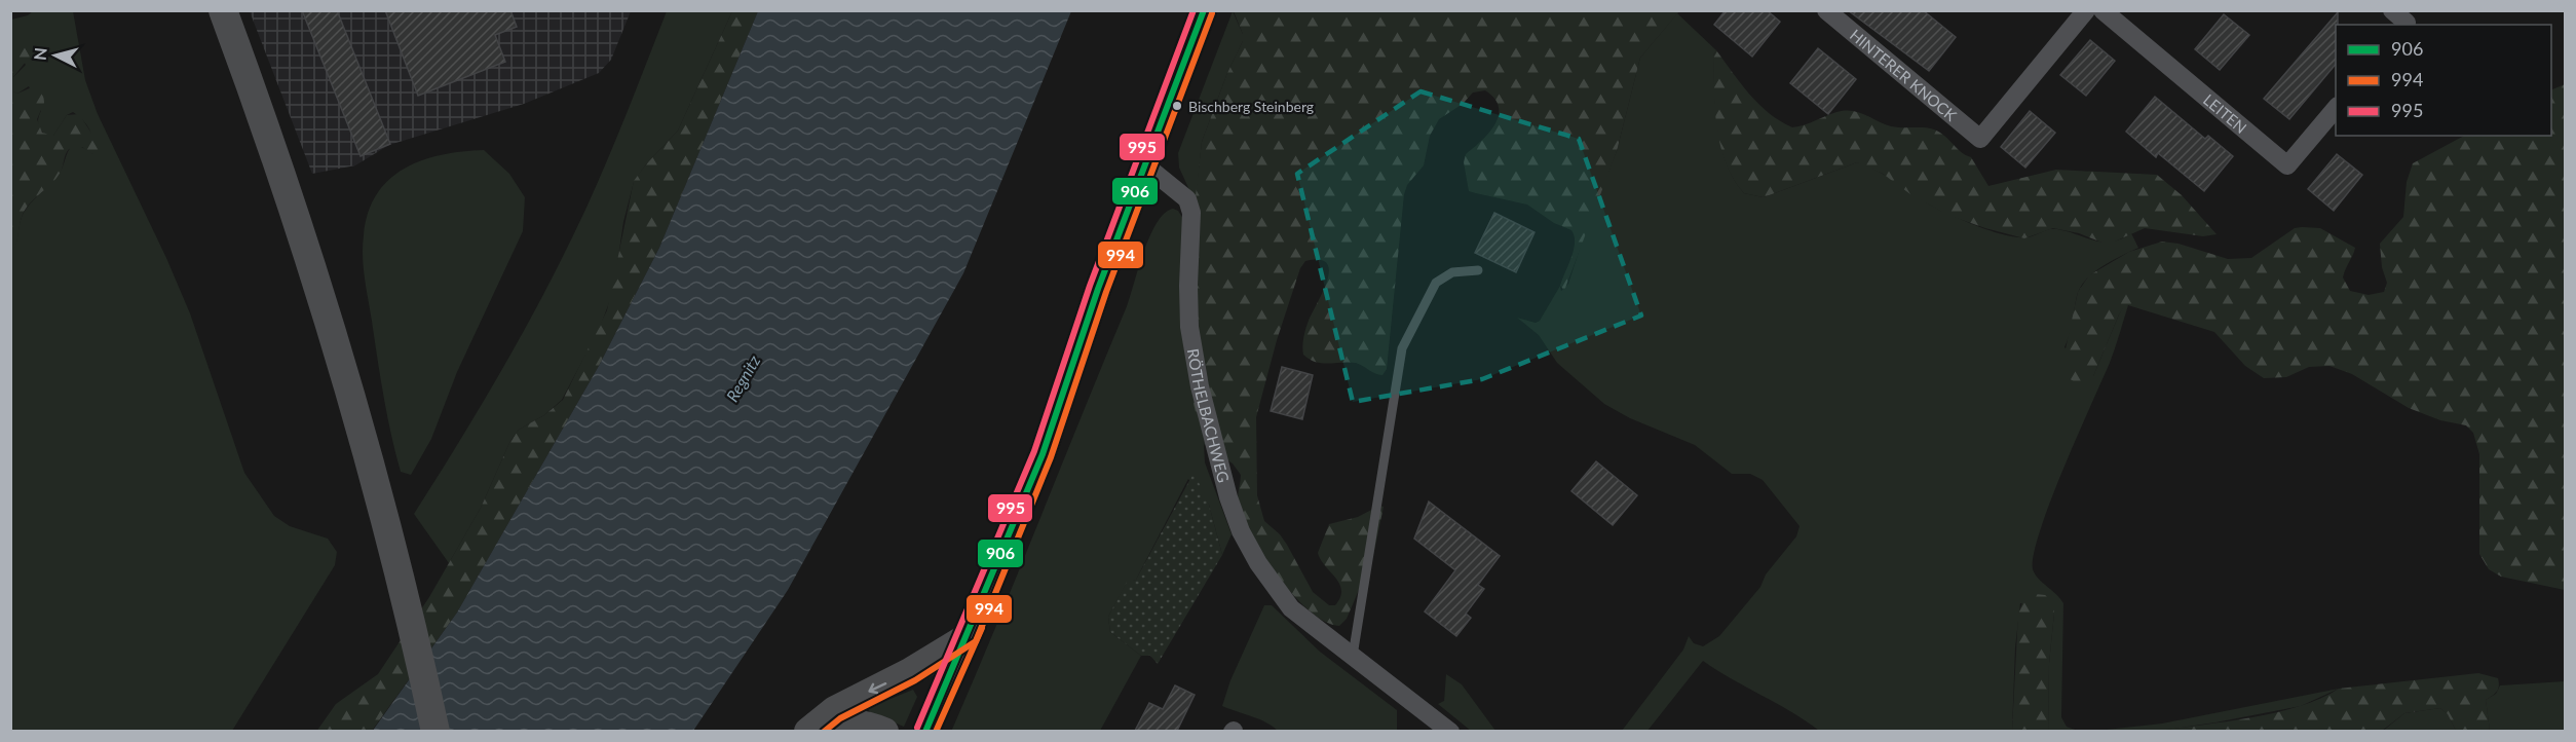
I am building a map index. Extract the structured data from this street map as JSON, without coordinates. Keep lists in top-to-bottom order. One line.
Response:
{"streets":{"street":["HINTERER KNOCK","LEITEN","RÖTHELBACHWEG"]},"water":["Regnitz"],"places":["Bischberg Steinberg"],"lines":["transit line 906","transit line 995","transit line 994"],"legend":["906","994","995"],"north":"left"}
